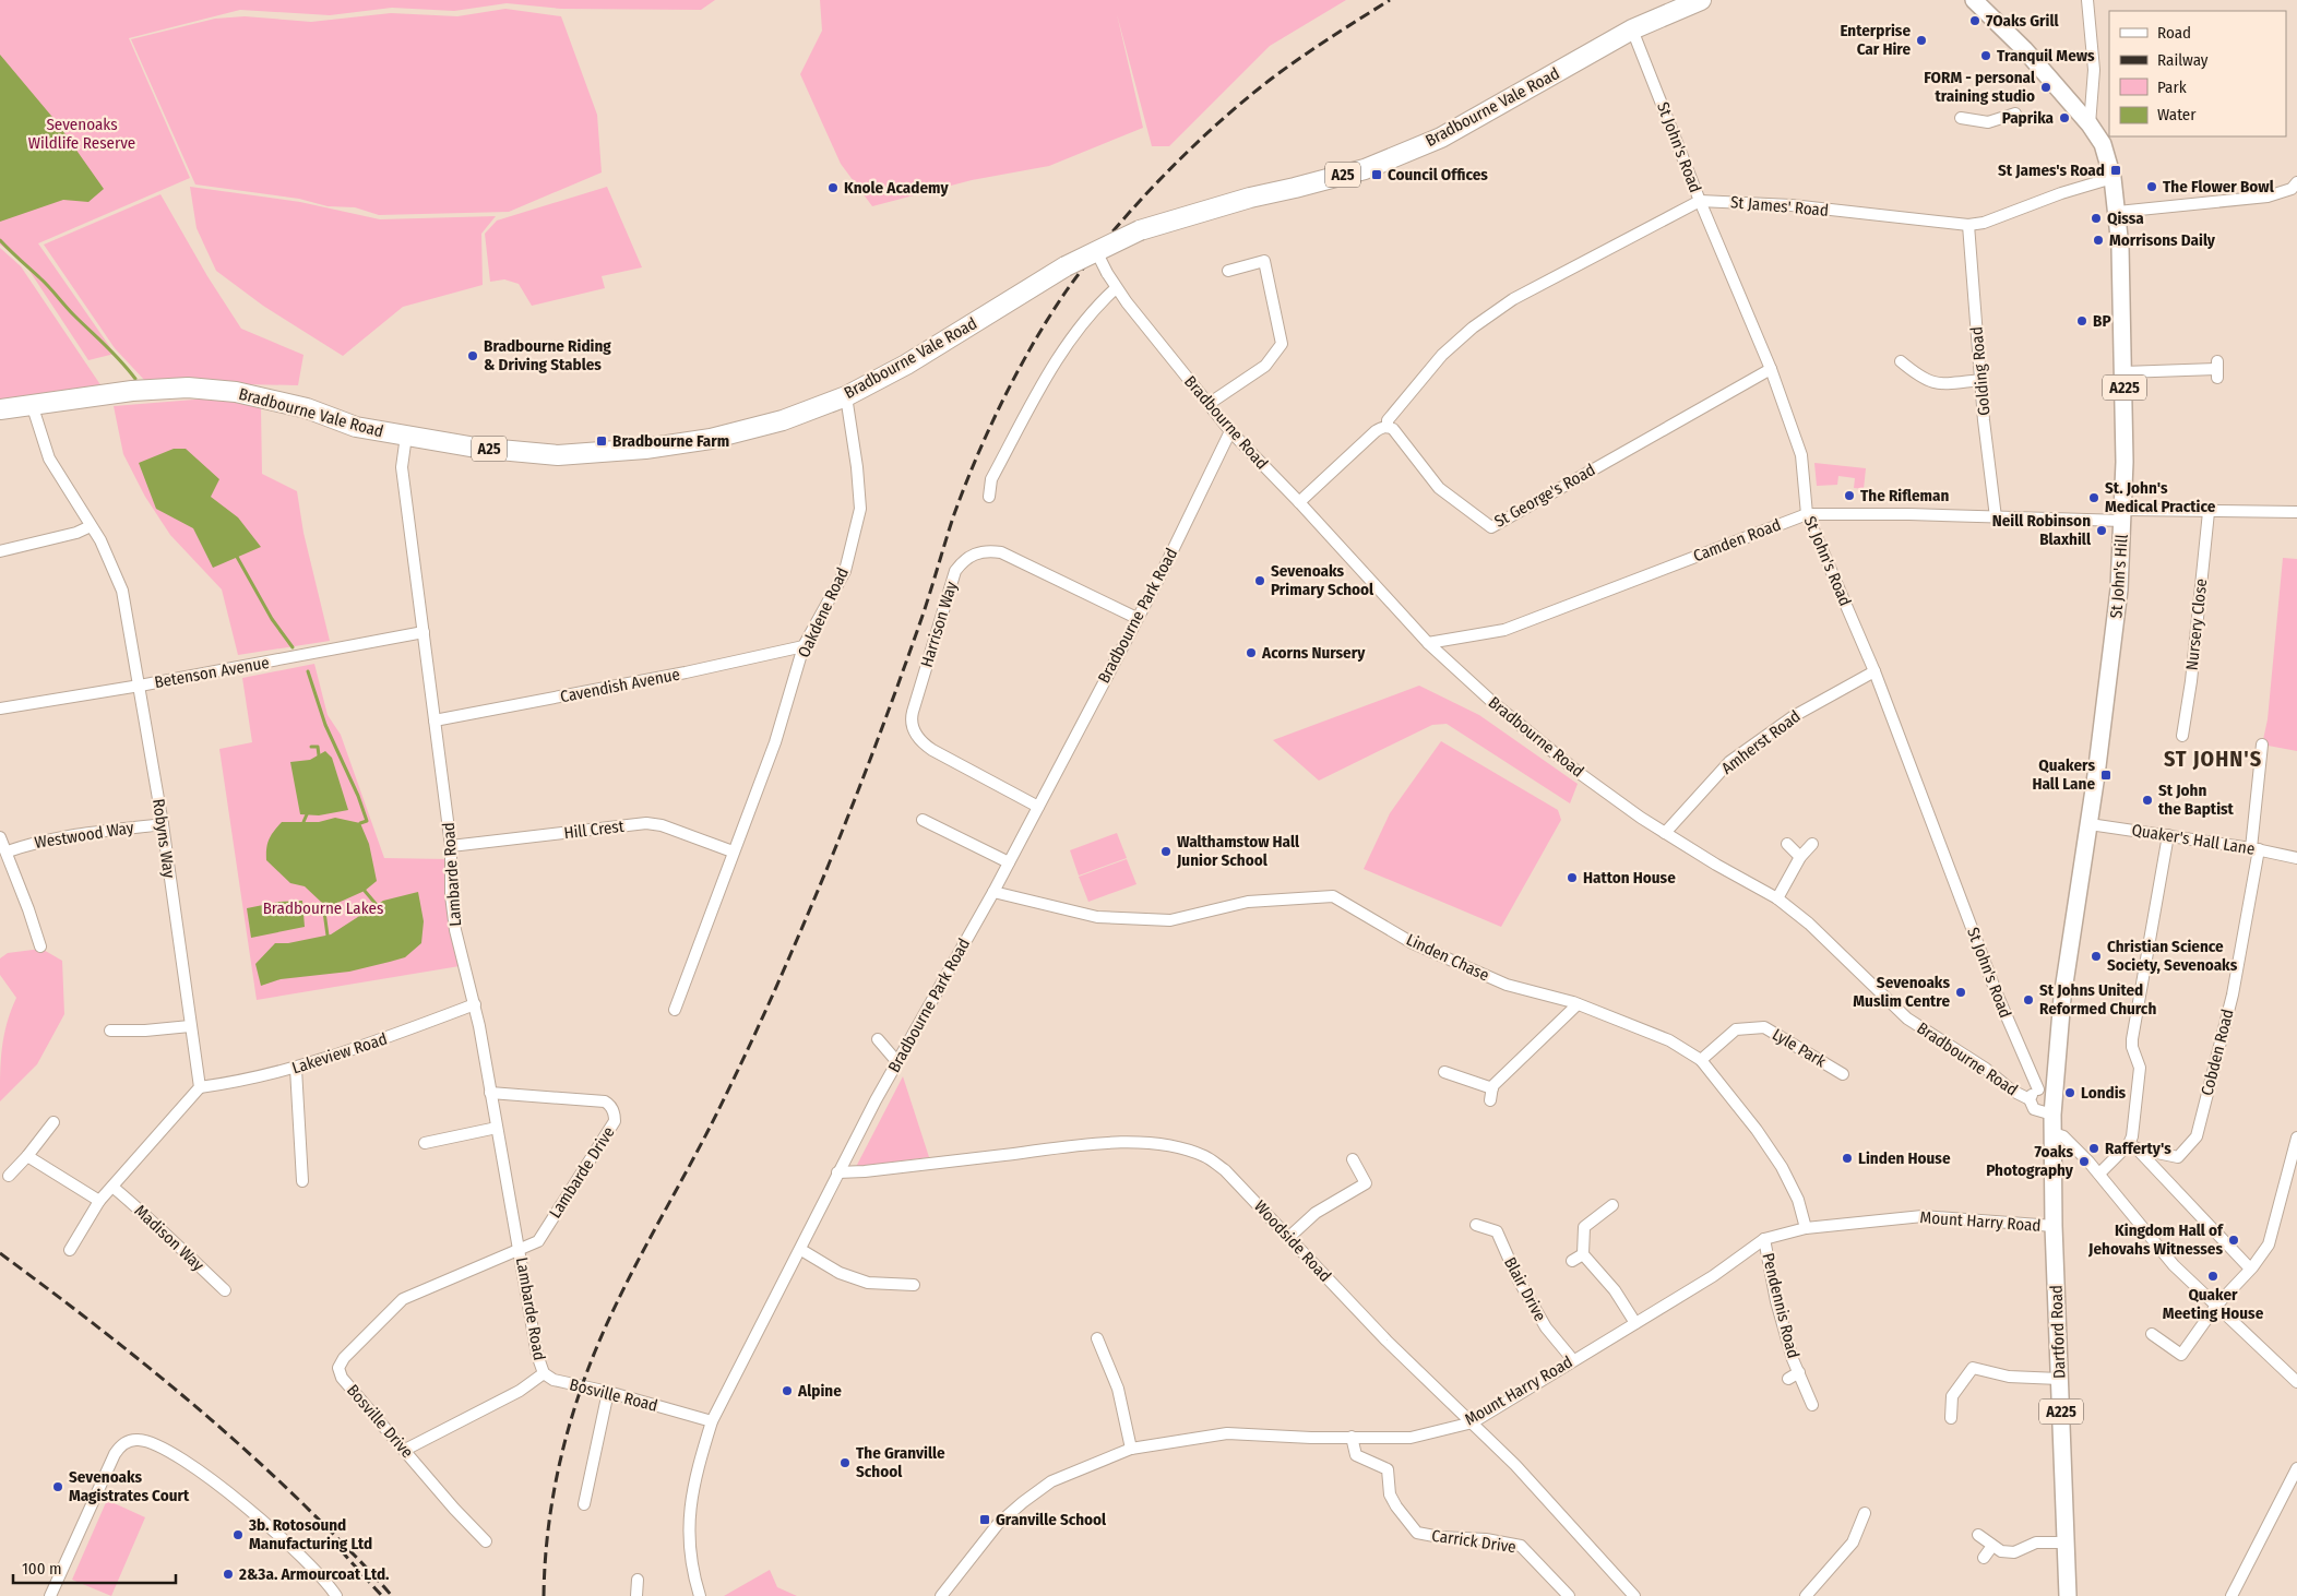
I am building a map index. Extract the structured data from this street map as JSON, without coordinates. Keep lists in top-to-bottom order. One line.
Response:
{"streets":{"highway":["Bradbourne Vale Road","A25"],"main road":["A225","St John's Hill","Dartford Road"],"street":["St John's Road","St James' Road","Golding Road","Bradbourne Road","St George's Road","Camden Road","Oakdene Road","Bradbourne Park Road","Harrison Way","Nursery Close","Betenson Avenue","Cavendish Avenue","Amherst Road","Hill Crest","Westwood Way","Robyns Way","Quaker's Hall Lane","Lambarde Road","Linden Chase","Lyle Park","Cobden Road","Lakeview Road","Lambarde Drive","Mount Harry Road","Madison Way","Woodside Road","Blair Drive","Pendennis Road","Bosville Road","Bosville Drive","Carrick Drive"]},"crossings":[["Bradbourne Vale Road","St John's Road"],["Bradbourne Vale Road","Bradbourne Road"],["Bradbourne Vale Road","Oakdene Road"],["Bradbourne Vale Road","Robyns Way"],["Bradbourne Vale Road","Lambarde Road"],["St John's Road","St James' Road"],["St John's Road","St George's Road"],["St John's Road","Camden Road"],["St John's Road","Amherst Road"],["St James' Road","Golding Road"],["St James' Road","St John's Hill"],["Golding Road","Camden Road"],["Bradbourne Road","Camden Road"],["Bradbourne Road","St John's Hill"],["Bradbourne Road","Bradbourne Park Road"],["Bradbourne Road","Amherst Road"],["Camden Road","St John's Hill"],["Camden Road","Nursery Close"],["St John's Hill","Quaker's Hall Lane"],["St John's Hill","Dartford Road"],["Oakdene Road","Cavendish Avenue"],["Oakdene Road","Hill Crest"],["Bradbourne Park Road","Harrison Way"],["Bradbourne Park Road","Linden Chase"],["Bradbourne Park Road","Woodside Road"],["Bradbourne Park Road","Bosville Road"],["Betenson Avenue","Robyns Way"],["Betenson Avenue","Lambarde Road"],["Cavendish Avenue","Lambarde Road"],["Hill Crest","Lambarde Road"],["Westwood Way","Robyns Way"],["Robyns Way","Lakeview Road"],["Quaker's Hall Lane","Cobden Road"],["Lambarde Road","Lakeview Road"],["Lambarde Road","Lambarde Drive"],["Lambarde Road","Bosville Road"],["Lambarde Road","Bosville Drive"],["Linden Chase","Lyle Park"],["Linden Chase","Mount Harry Road"],["Lambarde Drive","Bosville Drive"],["Mount Harry Road","Woodside Road"],["Mount Harry Road","Blair Drive"],["Mount Harry Road","Pendennis Road"],["Mount Harry Road","Dartford Road"],["Mount Harry Road","Carrick Drive"]],"districts":["ST JOHN'S"],"parks":["Sevenoaks Wildlife Reserve","Bradbourne Lakes"],"places":{"other":["7Oaks Grill","Enterprise Car Hire","Tranquil Mews","FORM - personal training studio","Paprika","The Flower Bowl","Knole Academy","Qissa","Morrisons Daily","BP","Bradbourne Riding & Driving Stables","The Rifleman","St. John's Medical Practice","Neill Robinson Blaxhill","Sevenoaks Primary School","Acorns Nursery","St John the Baptist","Walthamstow Hall Junior School","Hatton House","Christian Science Society, Sevenoaks","Sevenoaks Muslim Centre","St Johns United Reformed Church","Londis","Rafferty's","Linden House","7oaks Photography","Kingdom Hall of Jehovahs Witnesses","Quaker Meeting House","Alpine","The Granville School","Sevenoaks Magistrates Court","3b. Rotosound Manufacturing Ltd","2&3a. Armourcoat Ltd."],"transit":["St James's Road","Council Offices","Bradbourne Farm","Quakers Hall Lane","Granville School"]},"legend":["Road","Railway","Park","Water"],"scale_bar":"100 m"}
